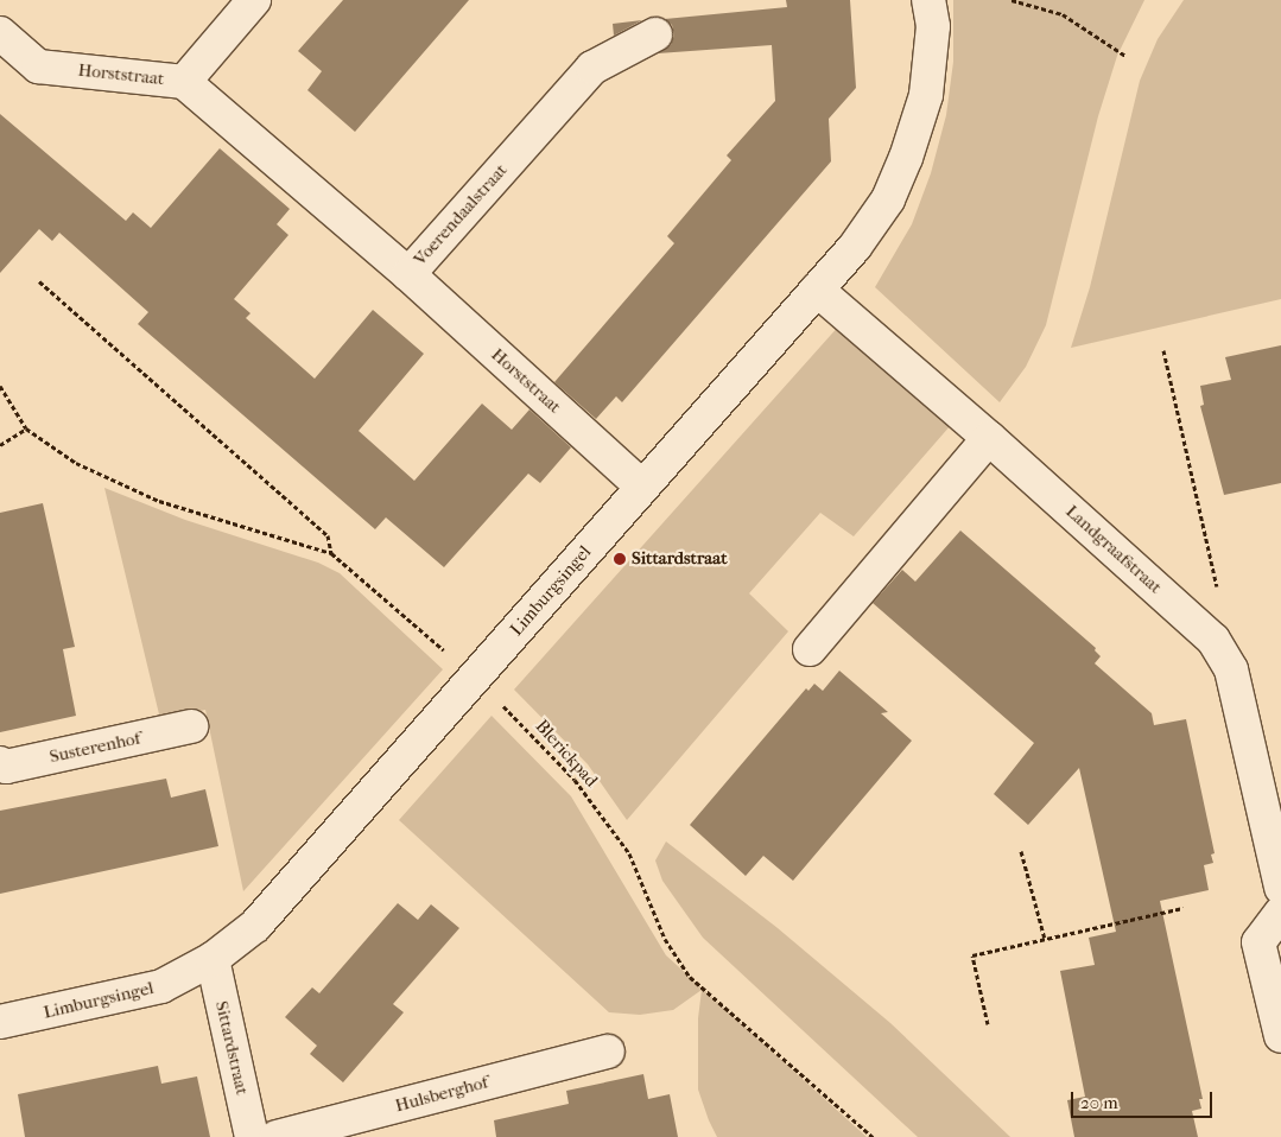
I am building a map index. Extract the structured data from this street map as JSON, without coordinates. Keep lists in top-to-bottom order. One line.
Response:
{"streets":{"street":["Horststraat","Voerendaalstraat","Landgraafstraat","Limburgsingel","Susterenhof","Sittardstraat","Hulsberghof"],"path":["Blerickpad"]},"crossings":[["Horststraat","Voerendaalstraat"],["Horststraat","Limburgsingel"],["Landgraafstraat","Limburgsingel"],["Limburgsingel","Blerickpad"],["Limburgsingel","Sittardstraat"]],"places":["Sittardstraat"],"scale_bar":"20 m"}
